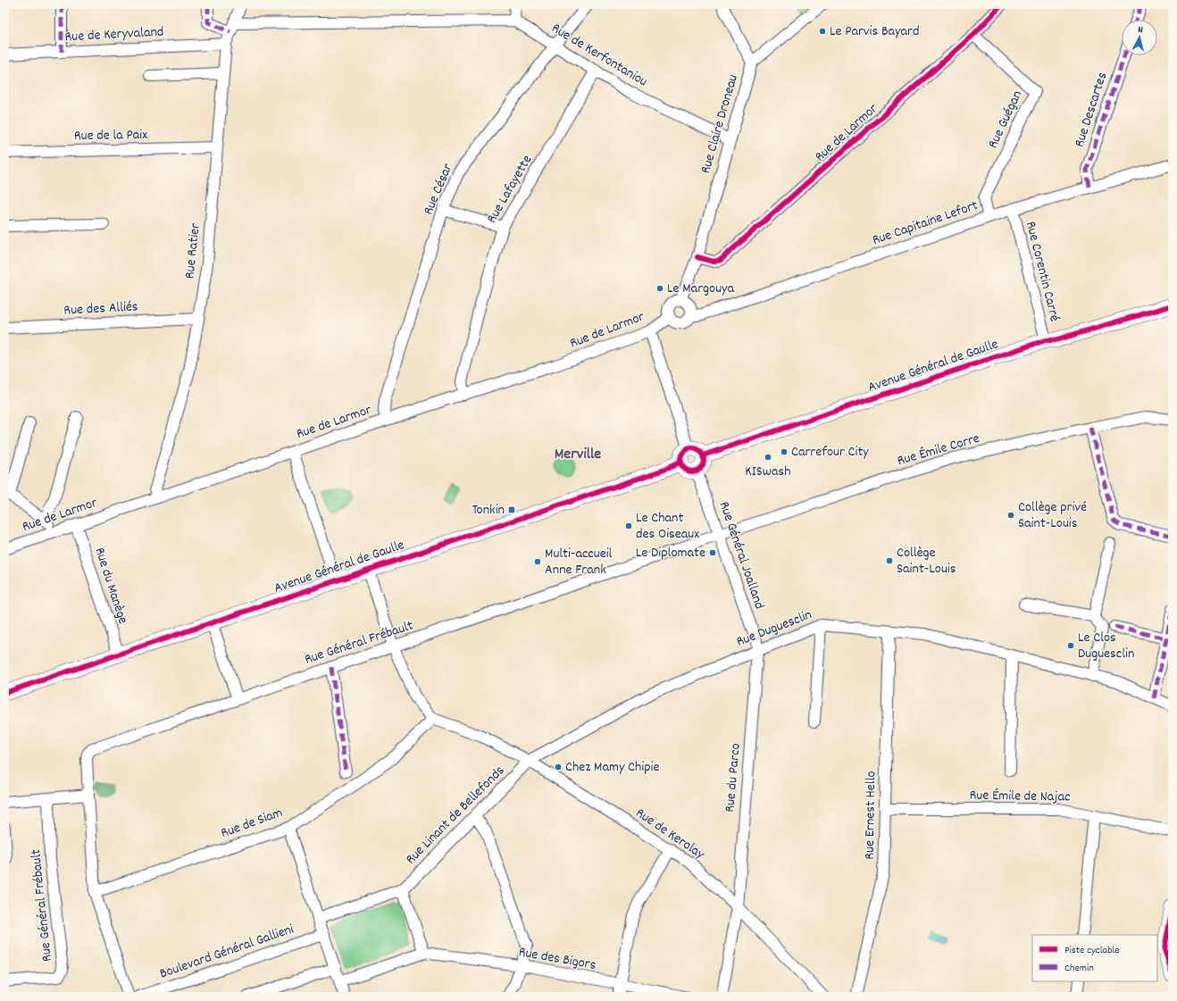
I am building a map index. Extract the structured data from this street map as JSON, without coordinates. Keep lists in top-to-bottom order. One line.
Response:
{"streets":{"main road":["Avenue Général de Gaulle"],"street":["Rue de Keryvaland","Rue de Kerfontaniou","Rue Descartes","Rue Guégan","Rue Claire Droneau","Rue de Larmor","Rue de la Paix","Rue César","Rue Lafayette","Rue Capitaine Lefort","Rue Ratier","Rue Corentin Carré","Rue des Alliés","Rue Émile Corre","Rue Général Joalland","Rue du Manège","Rue Duguesclin","Rue Général Frébault","Rue du Parco","Rue Émile de Najac","Rue Linant de Bellefonds","Rue Ernest Hello","Rue de Siam","Rue de Kerolay","Boulevard Général Gallieni","Rue des Bigors"]},"crossings":[["Rue de Keryvaland","Rue Ratier"],["Rue de Kerfontaniou","Rue Claire Droneau"],["Rue de Kerfontaniou","Rue César"],["Rue de Kerfontaniou","Rue Lafayette"],["Rue de Kerfontaniou","Rue Ratier"],["Rue Descartes","Rue Capitaine Lefort"],["Rue Guégan","Rue de Larmor"],["Rue Guégan","Rue Capitaine Lefort"],["Rue Claire Droneau","Rue de Larmor"],["Rue de Larmor","Rue César"],["Rue de Larmor","Rue Lafayette"],["Rue de Larmor","Rue Capitaine Lefort"],["Rue de Larmor","Rue Ratier"],["Rue de Larmor","Rue du Manège"],["Rue de la Paix","Rue Ratier"],["Rue Capitaine Lefort","Rue Corentin Carré"],["Rue Ratier","Rue des Alliés"],["Rue Corentin Carré","Avenue Général de Gaulle"],["Avenue Général de Gaulle","Rue Général Joalland"],["Avenue Général de Gaulle","Rue du Manège"],["Rue Émile Corre","Rue Général Joalland"],["Rue Émile Corre","Rue Général Frébault"],["Rue Général Joalland","Rue Duguesclin"],["Rue Général Joalland","Rue Général Frébault"],["Rue Général Joalland","Rue du Parco"],["Rue Duguesclin","Rue du Parco"],["Rue Duguesclin","Rue Linant de Bellefonds"],["Rue Duguesclin","Rue Ernest Hello"],["Rue Duguesclin","Rue de Kerolay"],["Rue Général Frébault","Rue de Siam"],["Rue du Parco","Rue de Kerolay"],["Rue Émile de Najac","Rue Ernest Hello"],["Rue Linant de Bellefonds","Rue de Kerolay"],["Rue de Siam","Rue de Kerolay"]],"districts":["Merville"],"places":{"other":["Le Parvis Bayard","Le Margouya","Carrefour City","KISwash","Collège privé Saint-Louis","Le Chant des Oiseaux","Le Diplomate","Collège Saint-Louis","Multi-accueil Anne Frank","Le Clos Duguesclin","Chez Mamy Chipie"],"transit":["Tonkin"]},"legend":["Piste cyclable","Chemin"],"north":"top"}
